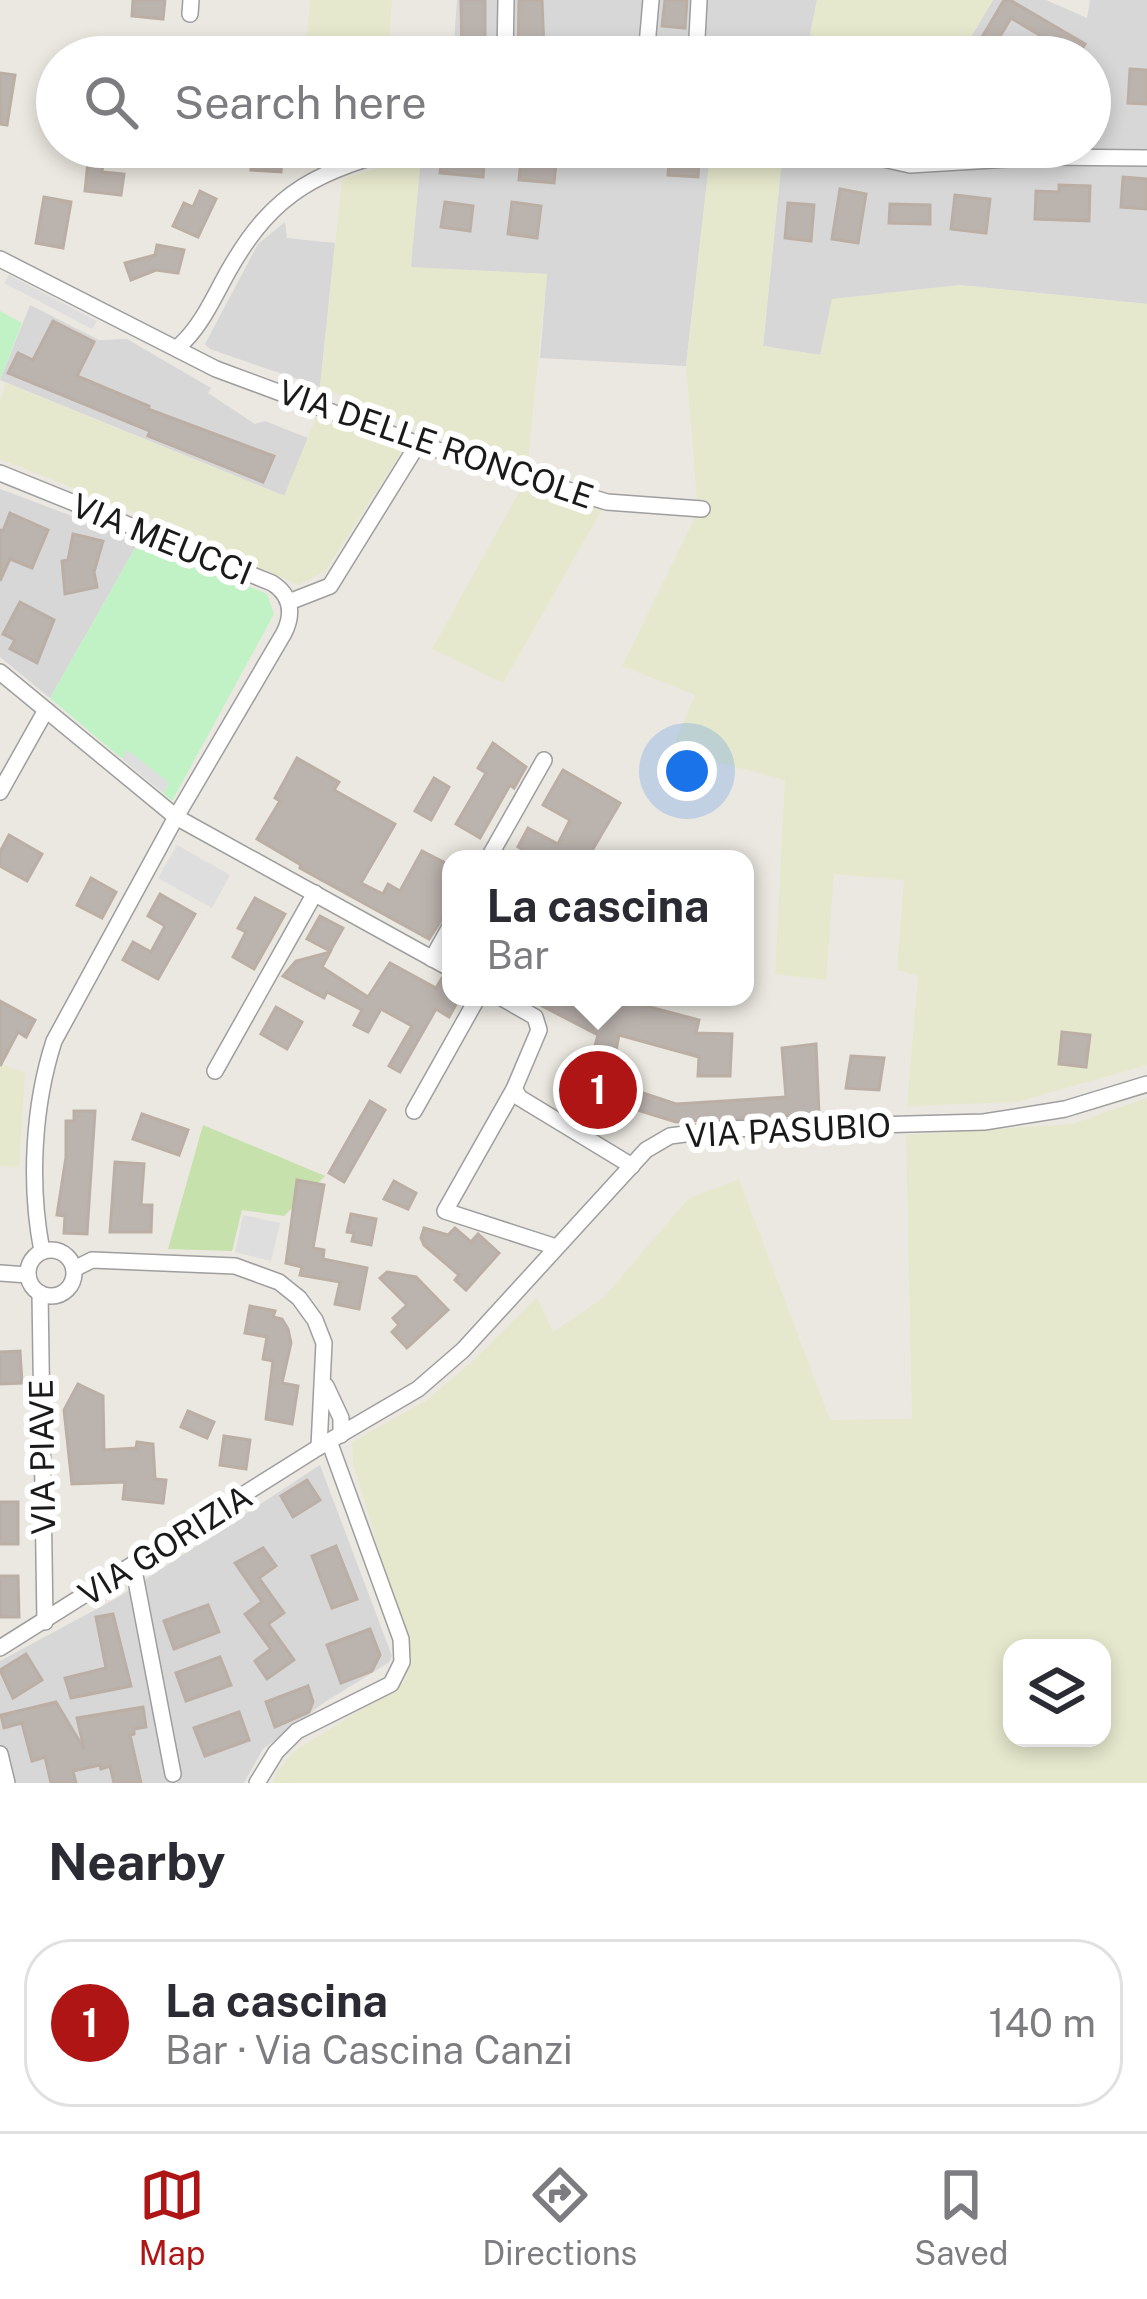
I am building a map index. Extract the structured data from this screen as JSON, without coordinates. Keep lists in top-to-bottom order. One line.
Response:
{"streets":{"street":["VIA DELLE RONCOLE","VIA MEUCCI","VIA PASUBIO","VIA PIAVE","VIA GORIZIA"]},"crossings":[["VIA MEUCCI","VIA PIAVE"],["VIA PASUBIO","VIA GORIZIA"],["VIA PIAVE","VIA GORIZIA"]],"page":{"search":"Search here","popup":["La cascina","Bar"],"pins":"1","heading":"Nearby","list":[{"mark":"1","name":"La cascina","note":"Bar · Via Cascina Canzi","value":"140 m"}],"nav":["Map","Directions","Saved"]}}
